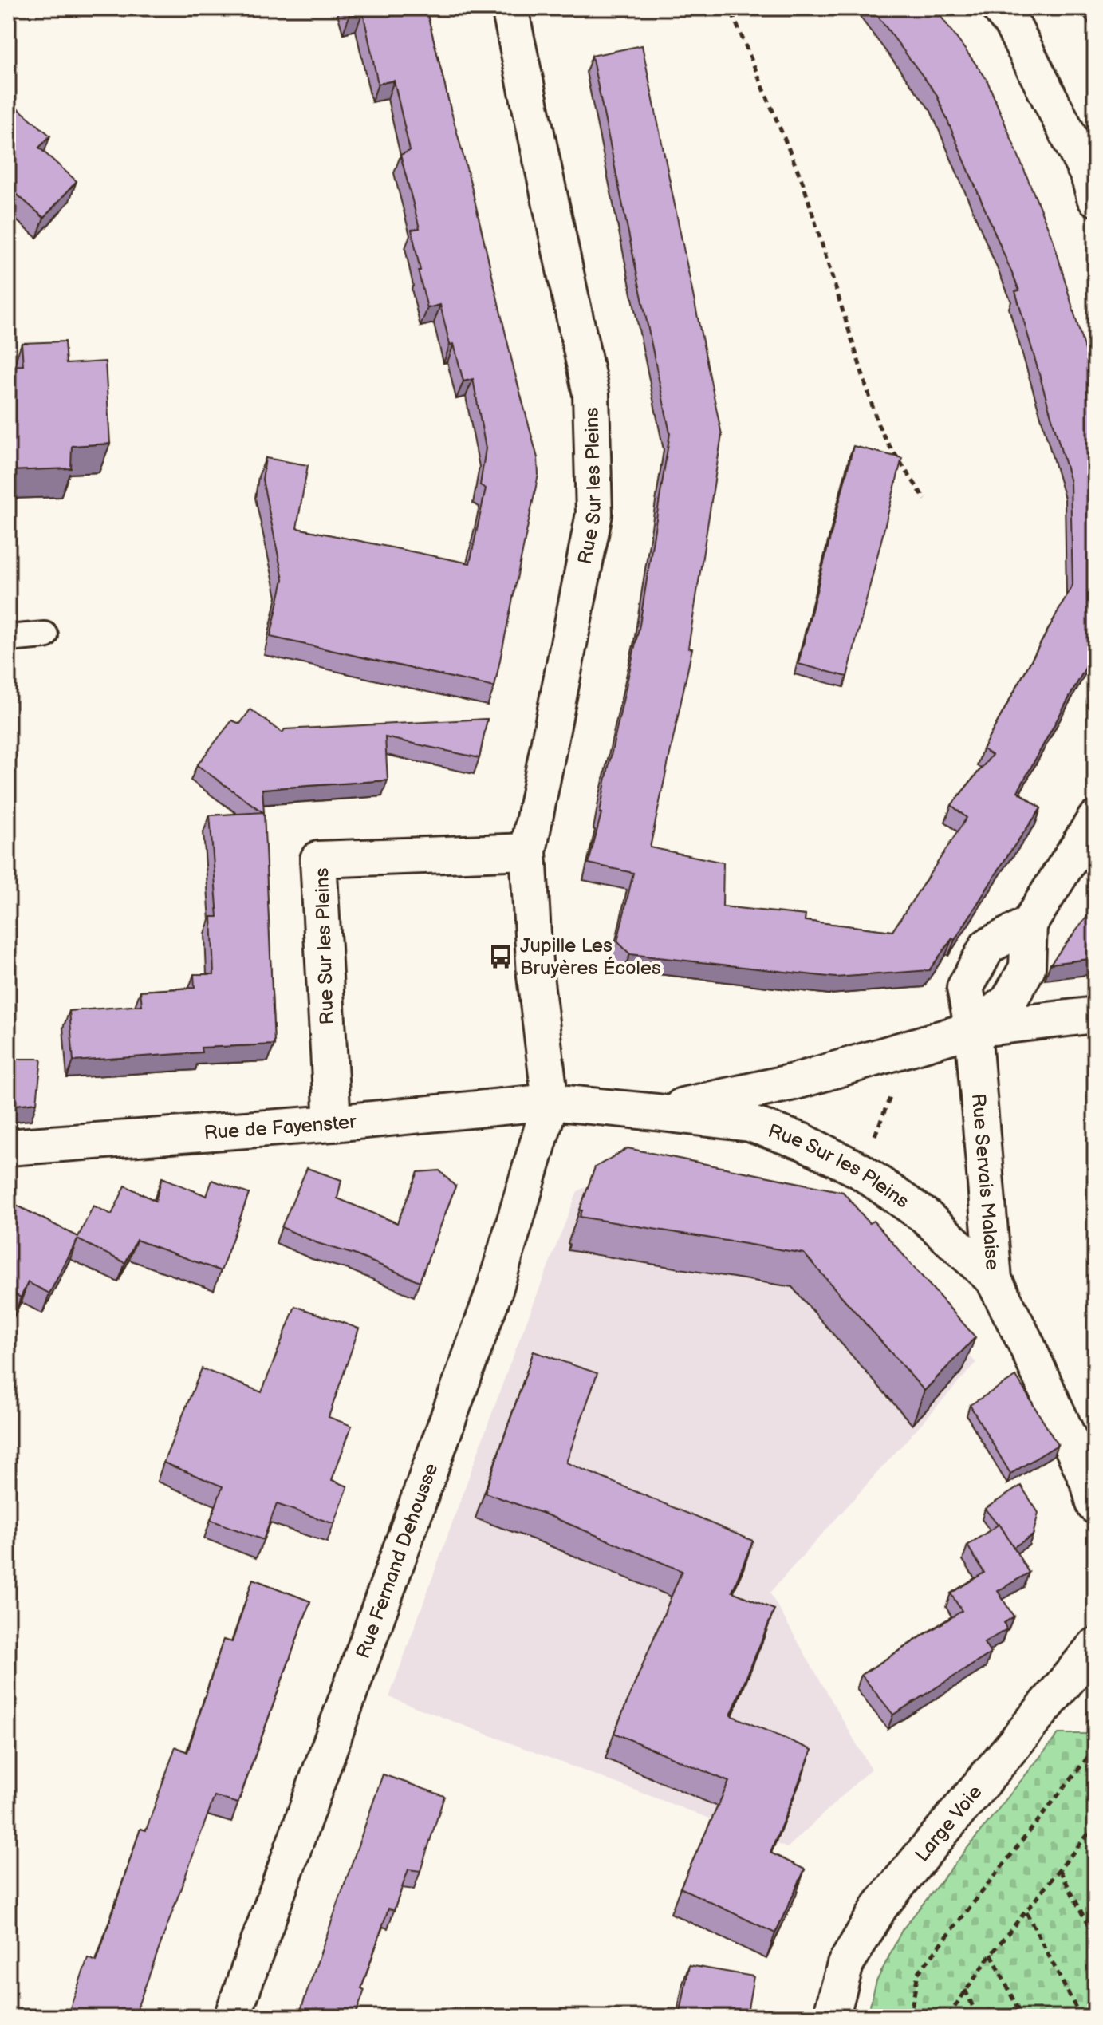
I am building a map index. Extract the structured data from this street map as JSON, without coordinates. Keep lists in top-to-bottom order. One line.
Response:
{"streets":{"street":["Rue Sur les Pleins","Rue de Fayenster","Rue Servais Malaise","Rue Fernand Dehousse","Large Voie"]},"crossings":[["Rue Sur les Pleins","Rue de Fayenster"],["Rue Sur les Pleins","Rue Servais Malaise"],["Rue Sur les Pleins","Rue Fernand Dehousse"],["Rue de Fayenster","Rue Fernand Dehousse"]],"places":{"bus stop":["Jupille Les Bruyères Écoles"]}}
